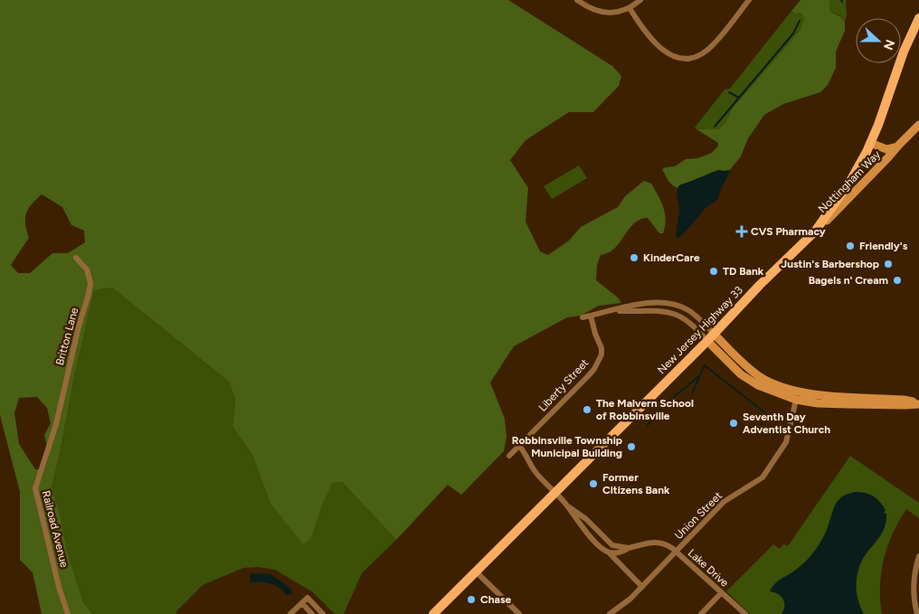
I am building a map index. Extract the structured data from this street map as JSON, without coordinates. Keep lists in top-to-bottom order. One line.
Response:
{"streets":{"main road":["New Jersey Highway 33"],"street":["Nottingham Way","Britton Lane","Liberty Street","Union Street","Railroad Avenue","Lake Drive"]},"crossings":[["Nottingham Way","New Jersey Highway 33"],["Britton Lane","Railroad Avenue"],["Union Street","Lake Drive"]],"places":{"health":["CVS Pharmacy"],"other":["Friendly's","KinderCare","Justin's Barbershop","TD Bank","Bagels n' Cream","The Malvern School of Robbinsville","Seventh Day Adventist Church","Robbinsville Township Municipal Building","Former Citizens Bank","Chase"]},"north":"right"}
